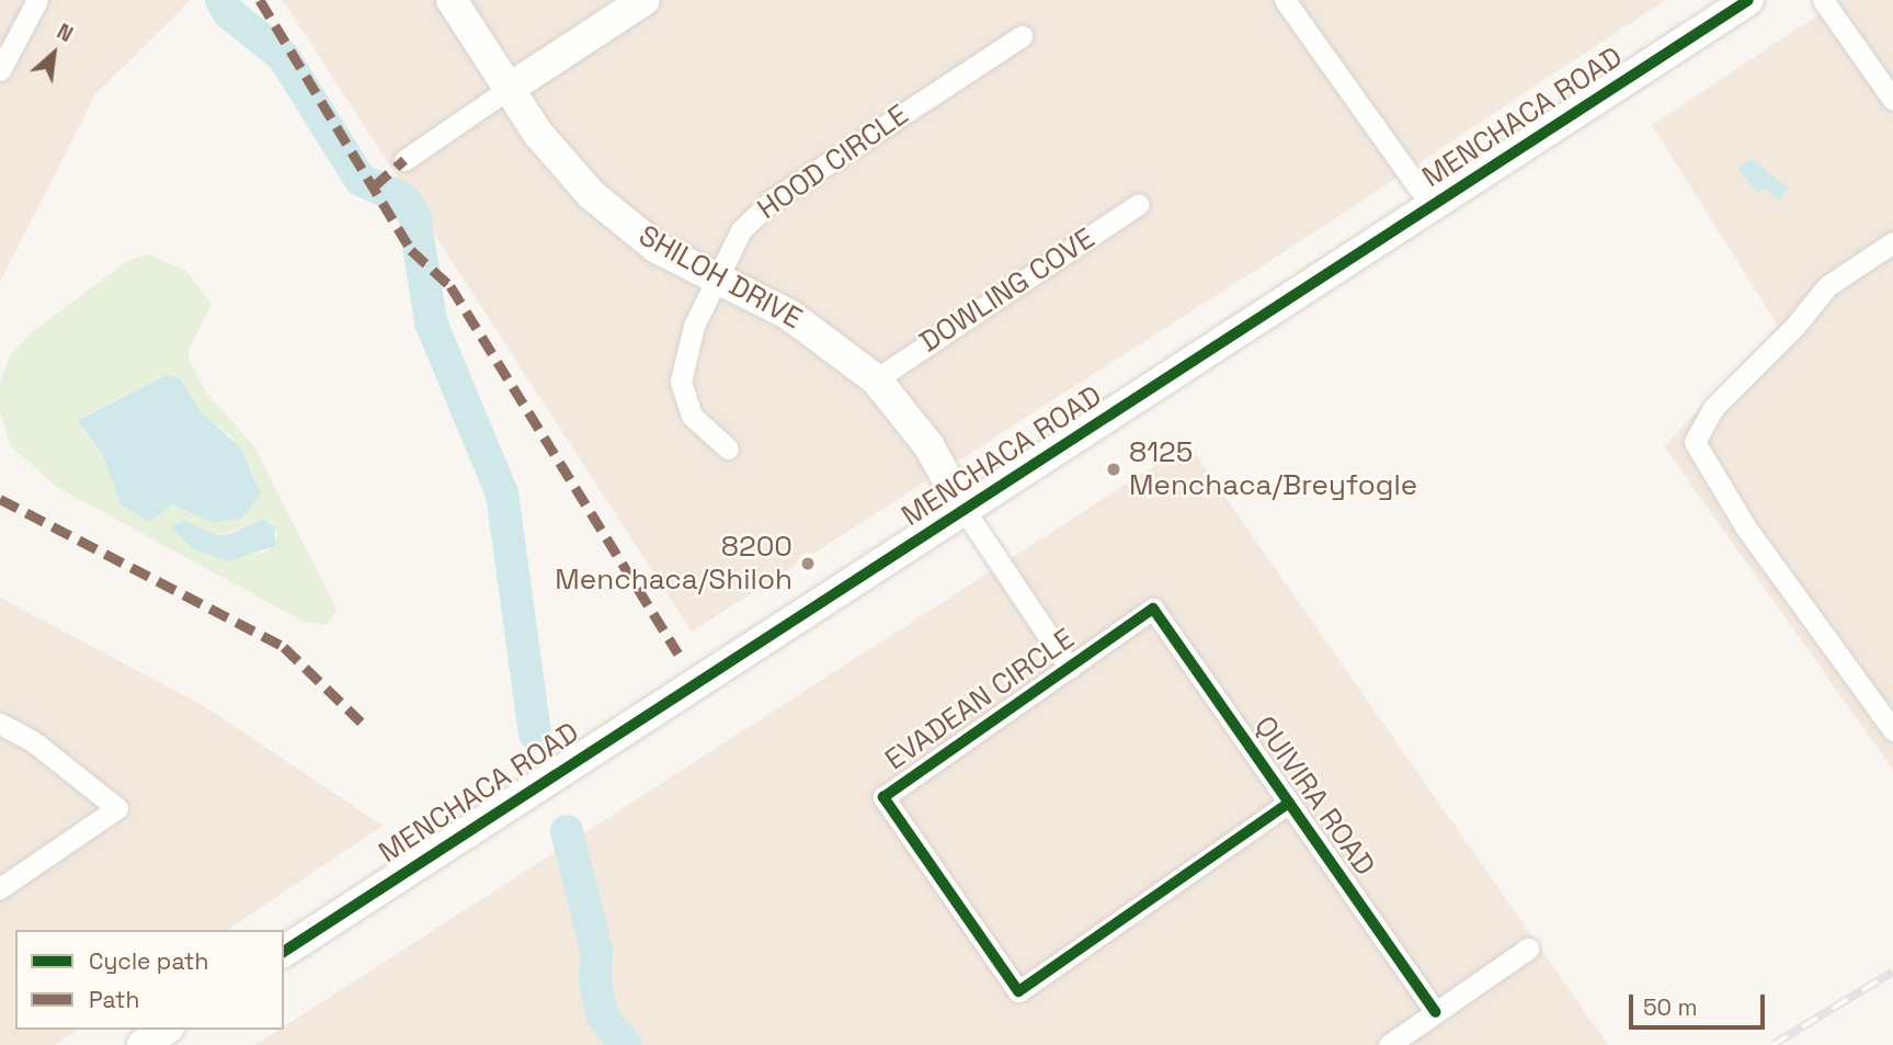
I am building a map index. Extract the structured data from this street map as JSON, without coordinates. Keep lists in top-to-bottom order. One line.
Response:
{"streets":{"main road":["MENCHACA ROAD","SHILOH DRIVE"],"street":["HOOD CIRCLE","DOWLING COVE","EVADEAN CIRCLE","QUIVIRA ROAD"]},"crossings":[["MENCHACA ROAD","SHILOH DRIVE"],["HOOD CIRCLE","SHILOH DRIVE"],["SHILOH DRIVE","DOWLING COVE"],["EVADEAN CIRCLE","QUIVIRA ROAD"]],"places":["8125 Menchaca/Breyfogle","8200 Menchaca/Shiloh"],"legend":["Cycle path","Path"],"scale_bar":"50 m","north":"top right"}
